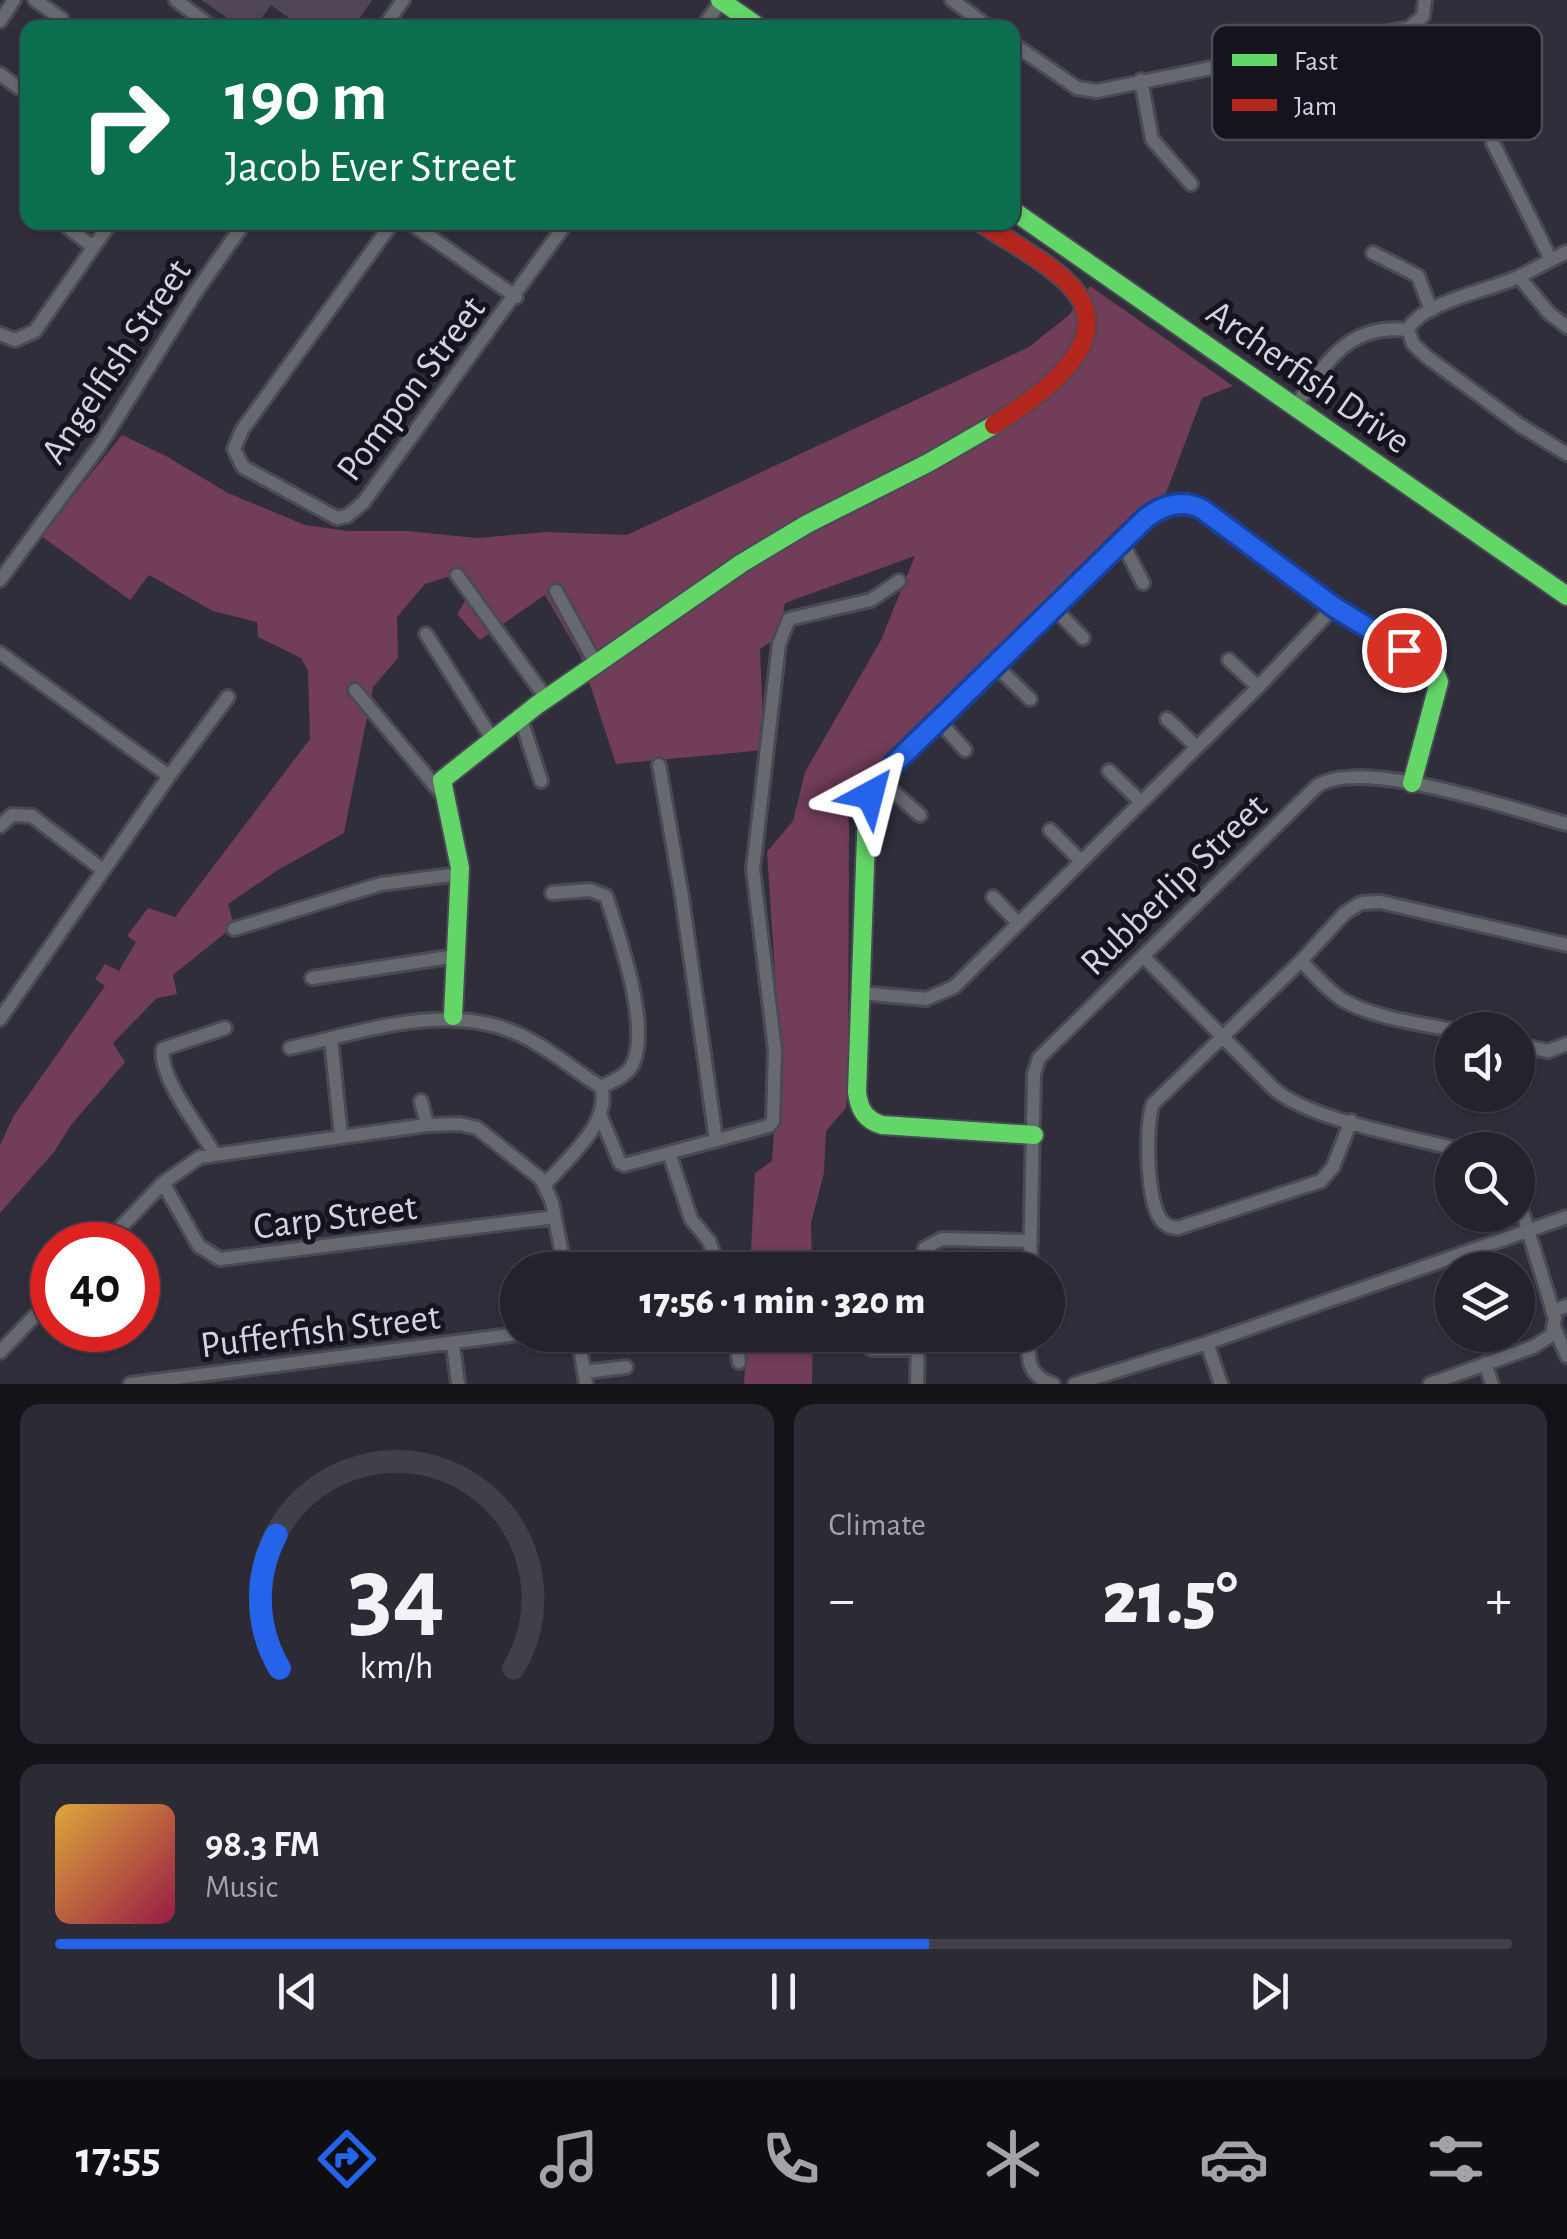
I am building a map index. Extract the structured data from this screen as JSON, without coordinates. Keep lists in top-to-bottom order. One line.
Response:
{"streets":{"street":["Angelfish Street","Archerfish Drive","Pompon Street","Rubberlip Street","Carp Street","Pufferfish Street"]},"legend":["Fast","Jam"],"page":{"turn":["190 m","Jacob Ever Street"],"limit":"40","trip":"17:56 · 1 min · 320 m","tile":"Climate","heat":["−","21.5°","+"],"song":["98.3 FM","Music"],"tabs":"17:55","gauge":["34","km/h"]}}
